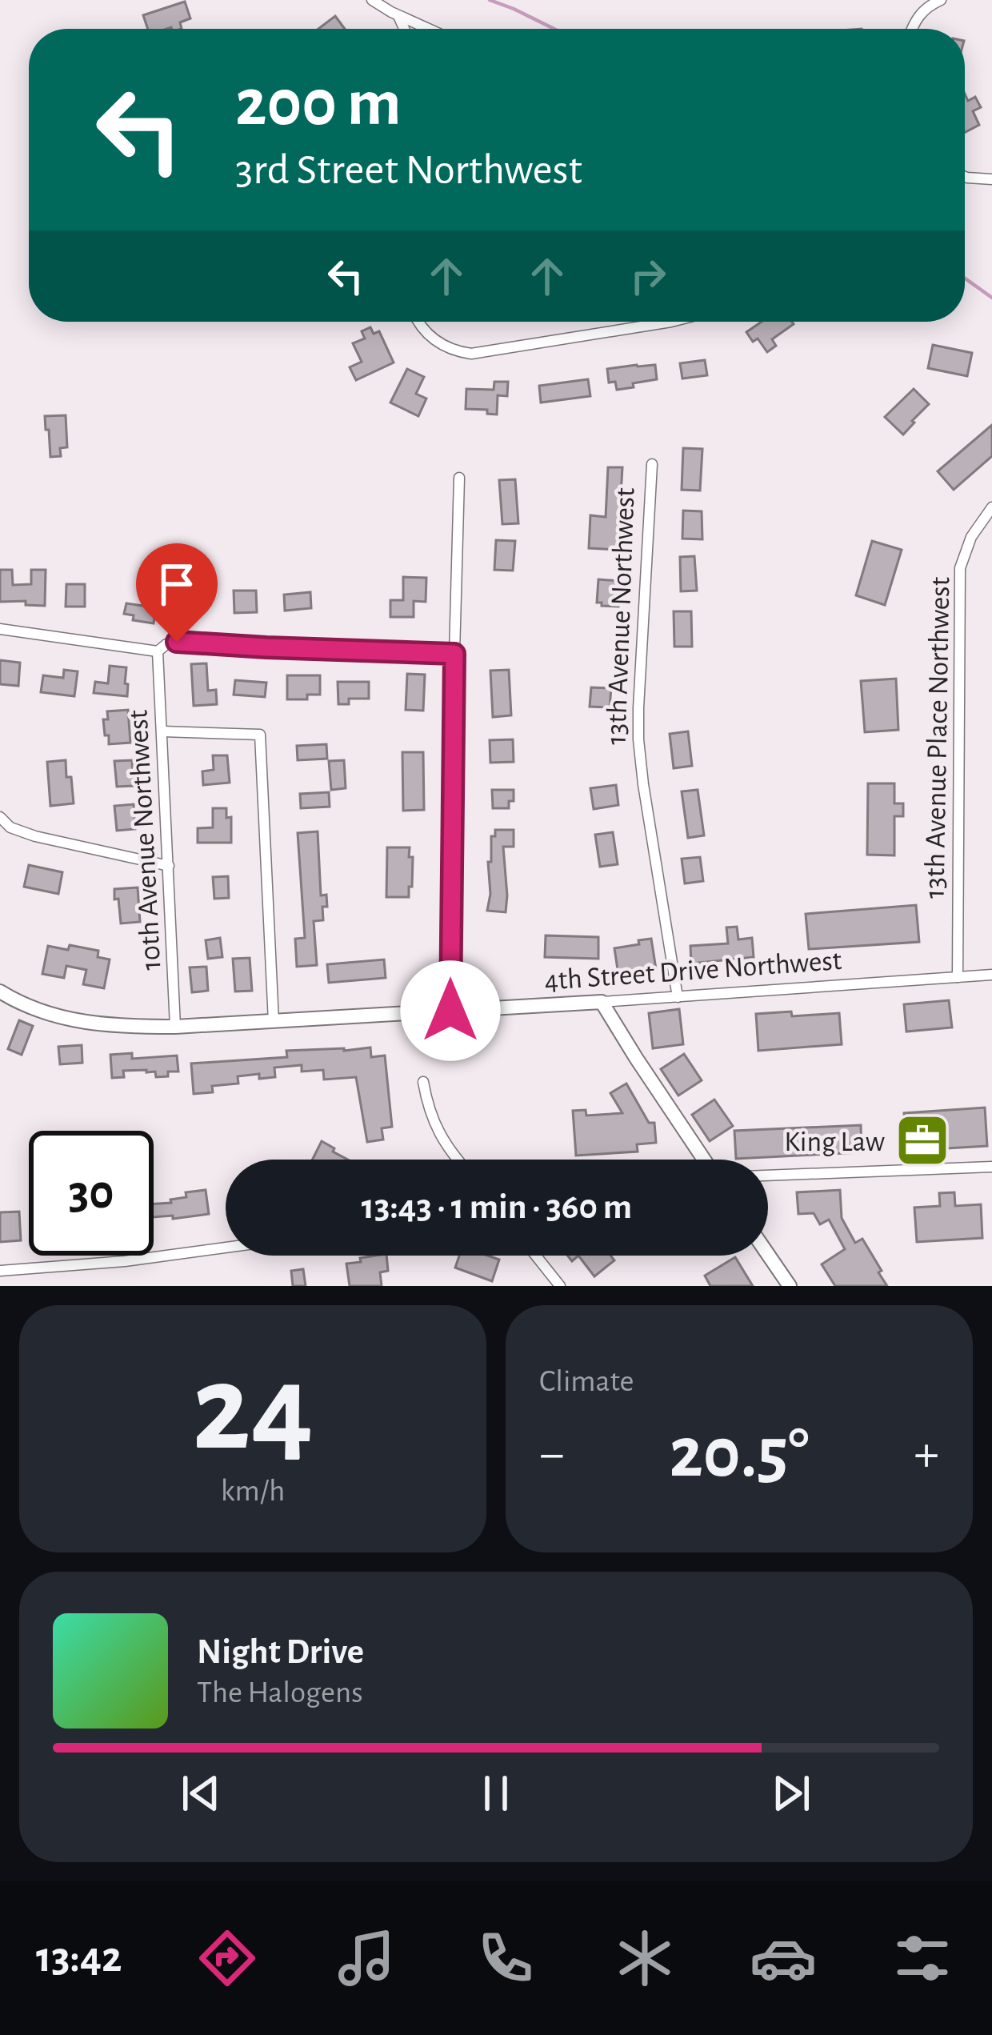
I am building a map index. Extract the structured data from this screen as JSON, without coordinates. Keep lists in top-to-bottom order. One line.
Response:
{"streets":{"main road":["4th Street Drive Northwest"],"street":["13th Avenue Northwest","13th Avenue Place Northwest","10th Avenue Northwest"]},"crossings":[["13th Avenue Northwest","4th Street Drive Northwest"],["13th Avenue Place Northwest","4th Street Drive Northwest"],["10th Avenue Northwest","4th Street Drive Northwest"]],"places":{"office":["King Law"]},"page":{"turn":["200 m","3rd Street Northwest"],"limit":"30","trip":"13:43 · 1 min · 360 m","tile":[["24","km/h"],"Climate"],"heat":["−","20.5°","+"],"song":["Night Drive","The Halogens"],"tabs":"13:42"}}
